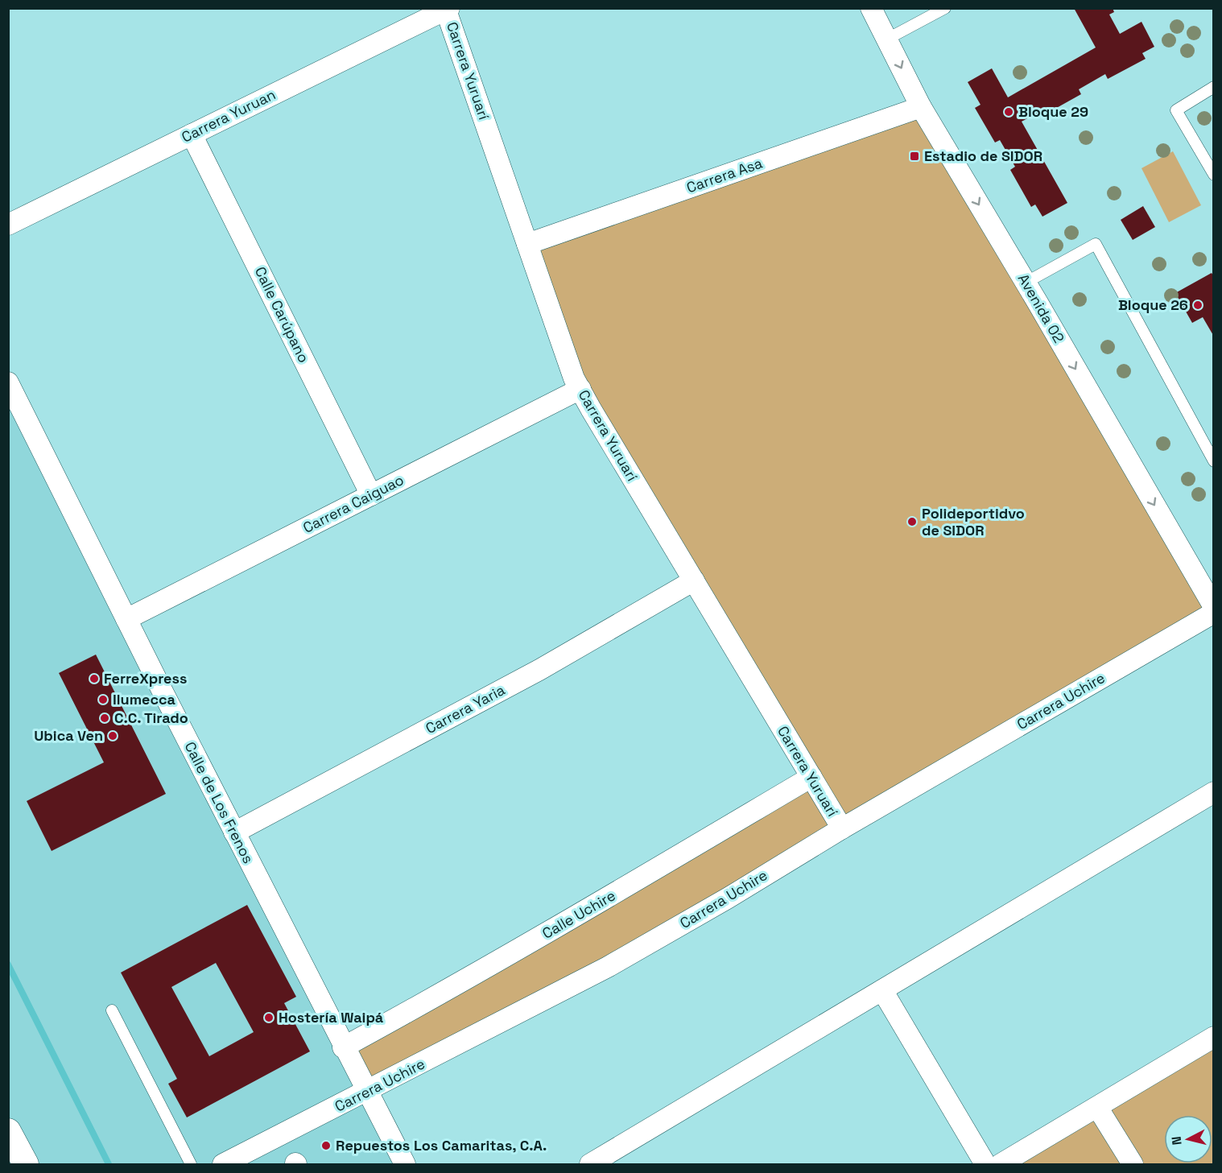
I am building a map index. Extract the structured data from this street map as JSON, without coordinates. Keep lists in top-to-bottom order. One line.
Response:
{"streets":{"street":["Carrera Yuruarí","Carrera Yuruan","Carrera Asa","Avenida 02","Calle Carúpano","Carrera Caiguao","Carrera Uchire","Carrera Yaria","Calle de Los Frenos","Calle Uchire"]},"crossings":[["Carrera Yuruarí","Carrera Yuruan"],["Carrera Yuruarí","Carrera Asa"],["Carrera Yuruarí","Carrera Caiguao"],["Carrera Yuruarí","Carrera Uchire"],["Carrera Yuruarí","Carrera Yaria"],["Carrera Yuruarí","Calle Uchire"],["Carrera Yuruan","Calle Carúpano"],["Carrera Asa","Avenida 02"],["Calle Carúpano","Carrera Caiguao"],["Carrera Caiguao","Calle de Los Frenos"],["Carrera Uchire","Calle de Los Frenos"],["Carrera Yaria","Calle de Los Frenos"],["Calle de Los Frenos","Calle Uchire"]],"one_way":["Avenida 02"],"places":{"other":["Bloque 29","Bloque 26","Polideportidvo de SIDOR","FerreXpress","Ilumecca","C.C. Tirado","Ubica Ven","Hostería Waipá","Repuestos Los Camaritas, C.A."],"transit":["Estadio de SIDOR"]},"north":"left"}
